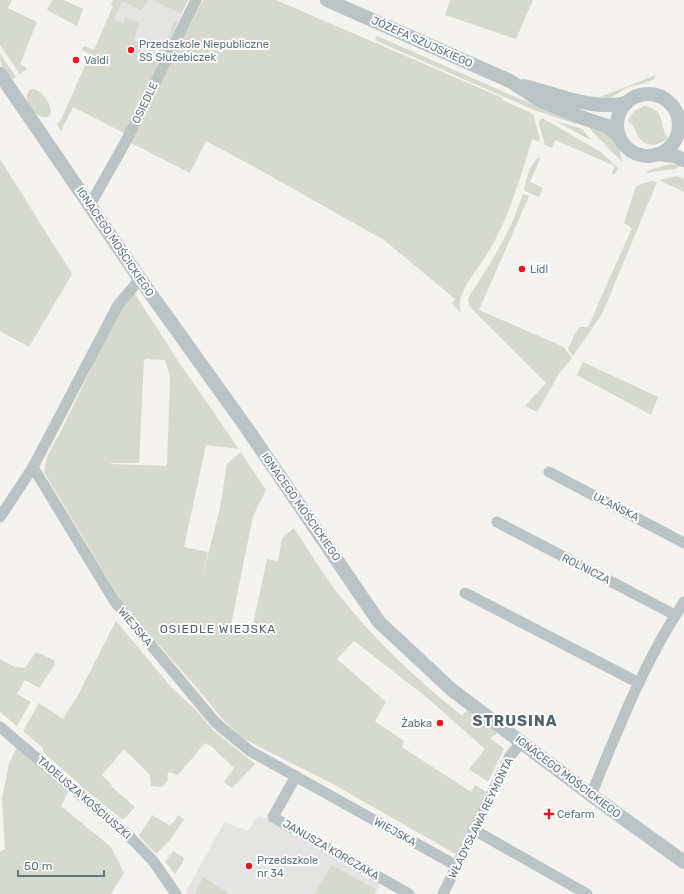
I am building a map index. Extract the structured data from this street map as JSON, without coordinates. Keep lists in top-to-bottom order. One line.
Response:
{"streets":{"street":["JÓZEFA SZUJSKIEGO","OSIEDLE","IGNACEGO MOŚCICKIEGO","UŁAŃSKA","ROLNICZA","WIEJSKA","TADEUSZA KOŚCIUSZKI","WŁADYSŁAWA REYMONTA","JANUSZA KORCZAKA"]},"crossings":[["OSIEDLE","IGNACEGO MOŚCICKIEGO"],["IGNACEGO MOŚCICKIEGO","WŁADYSŁAWA REYMONTA"],["WIEJSKA","WŁADYSŁAWA REYMONTA"],["WIEJSKA","JANUSZA KORCZAKA"]],"districts":["OSIEDLE WIEJSKA","STRUSINA"],"places":{"other":["Przedszkole Niepubliczne SS Służebiczek","Valdi","Lidl","Żabka","Przedszkole nr 34"],"health":["Cefarm"]},"scale_bar":"50 m"}
